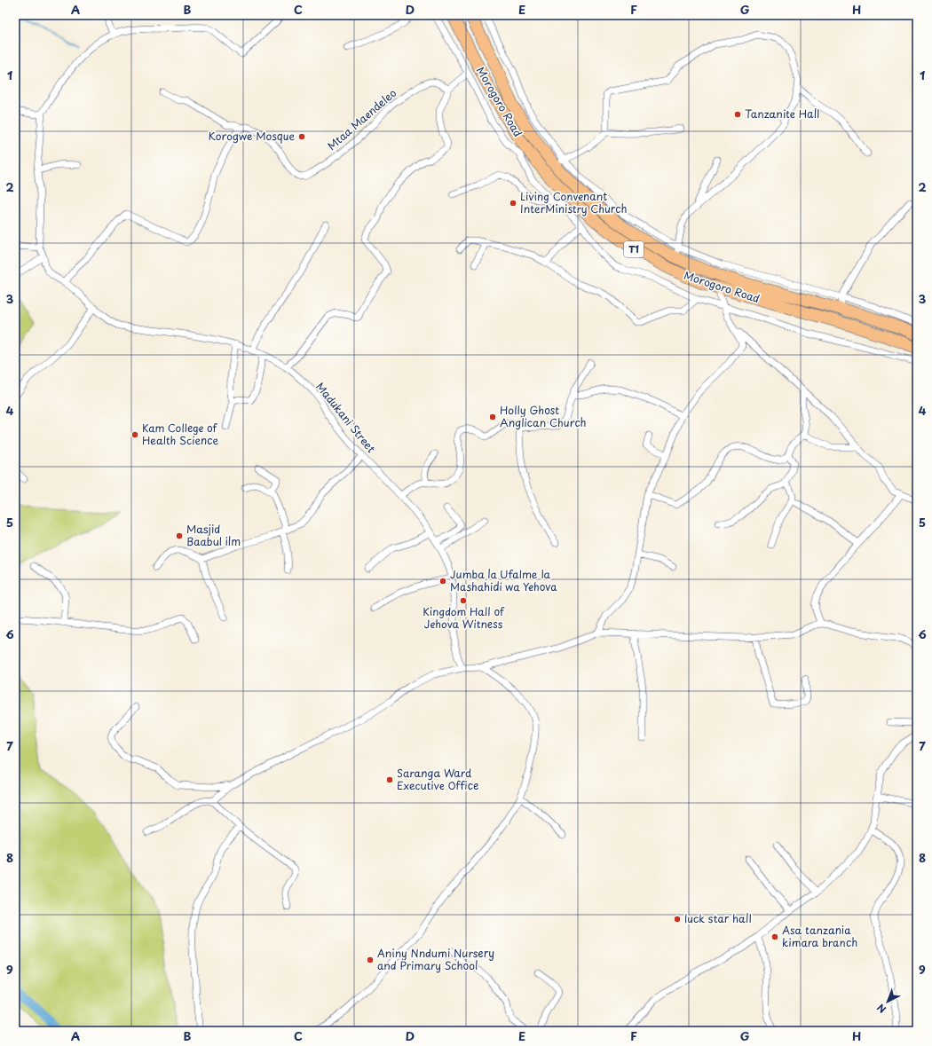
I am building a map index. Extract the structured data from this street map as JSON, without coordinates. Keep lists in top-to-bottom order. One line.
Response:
{"streets":{"highway":["Morogoro Road","T1"],"street":["Mtaa Maendeleo","Madukani Street"]},"places":["Tanzanite Hall","Korogwe Mosque","Living Convenant InterMinistry Church","Holly Ghost Anglican Church","Kam College of Health Science","Masjid Baabul ilm","Jumba la Ufalme la Mashahidi wa Yehova","Kingdom Hall of Jehova Witness","Saranga Ward Executive Office","luck star hall","Asa tanzania kimara branch","Aniny Nndumi Nursery and Primary School"],"north":"bottom left","grid":{"columns":["A","B","C","D","E","F","G","H"],"rows":["1","2","3","4","5","6","7","8","9"]}}
